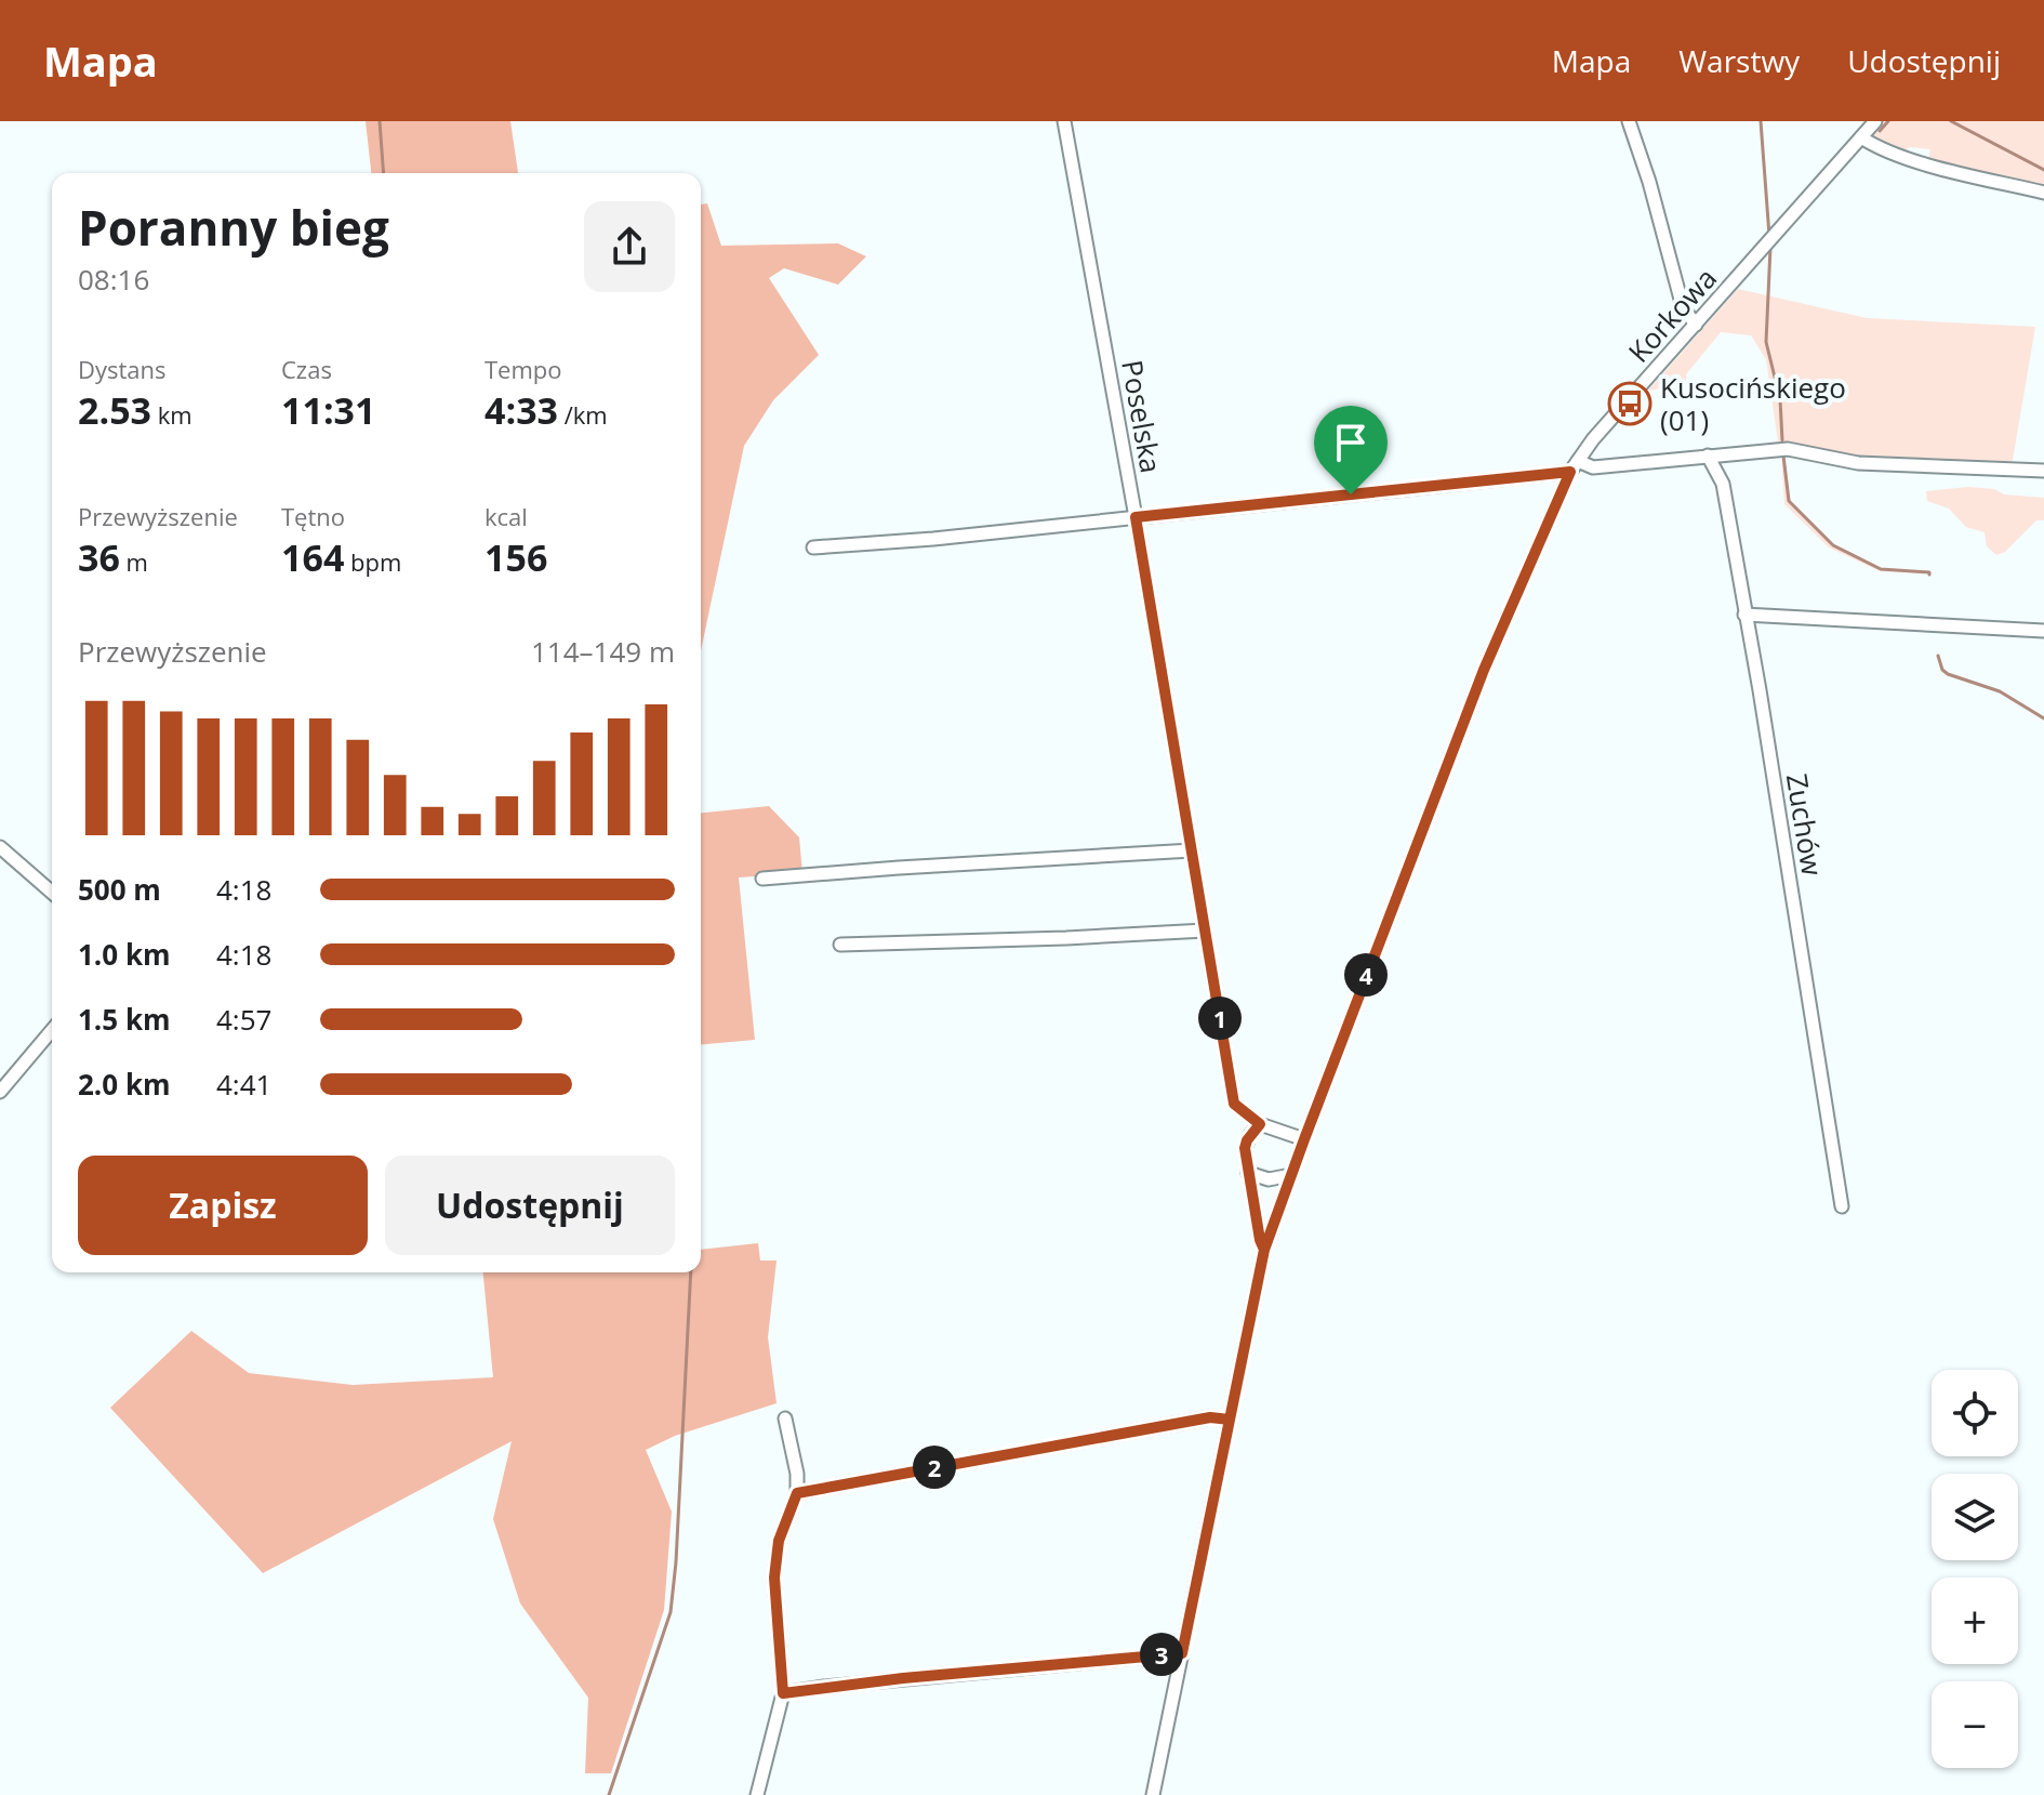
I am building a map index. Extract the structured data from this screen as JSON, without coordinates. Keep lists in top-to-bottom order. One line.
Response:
{"streets":{"street":["Korkowa","Poselska","Zuchów"]},"crossings":[["Korkowa","Poselska"]],"places":{"bus stop":["Kusocińskiego (01)"]},"page":{"header":"Mapa","nav":["Mapa","Warstwy","Udostępnij"],"heading":["Poranny bieg","08:16"],"stats":[["Dystans","2.53 km"],["Czas","11:31"],["Tempo","4:33 /km"],["Przewyższenie","36 m"],["Tętno","164 bpm"],["kcal","156"]],"chart":["Przewyższenie","114–149 m"],"list":[{"name":"500 m","note":"4:18"},{"name":"1.0 km","note":"4:18"},{"name":"1.5 km","note":"4:57"},{"name":"2.0 km","note":"4:41"}],"pins":["4","1","2","3"],"buttons":["Zapisz","Udostępnij"],"map_buttons":["+","−"]}}
